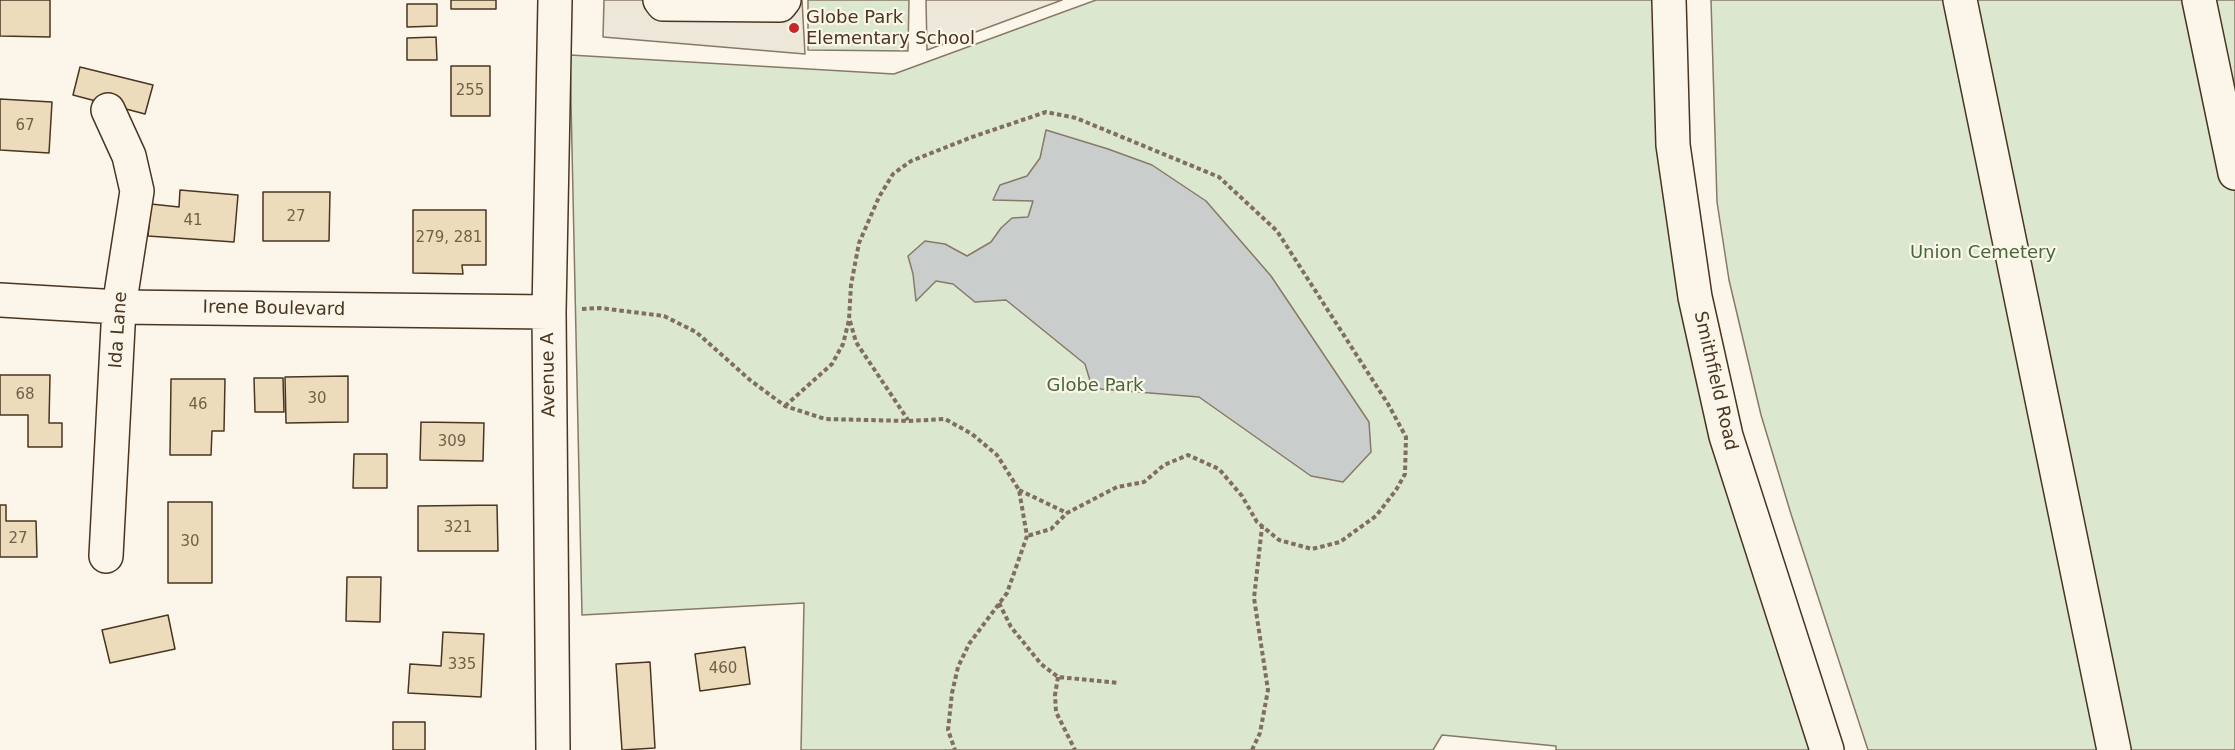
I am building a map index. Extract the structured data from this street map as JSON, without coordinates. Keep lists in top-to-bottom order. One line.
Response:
{"streets":{"street":["Irene Boulevard","Ida Lane","Avenue A","Smithfield Road"]},"crossings":[["Irene Boulevard","Ida Lane"],["Irene Boulevard","Avenue A"]],"parks":["Union Cemetery","Globe Park"],"places":["Globe Park Elementary School"],"house_numbers":["255","67","27","41","279, 281","68","30","46","309","321","27","30","335","460"]}
